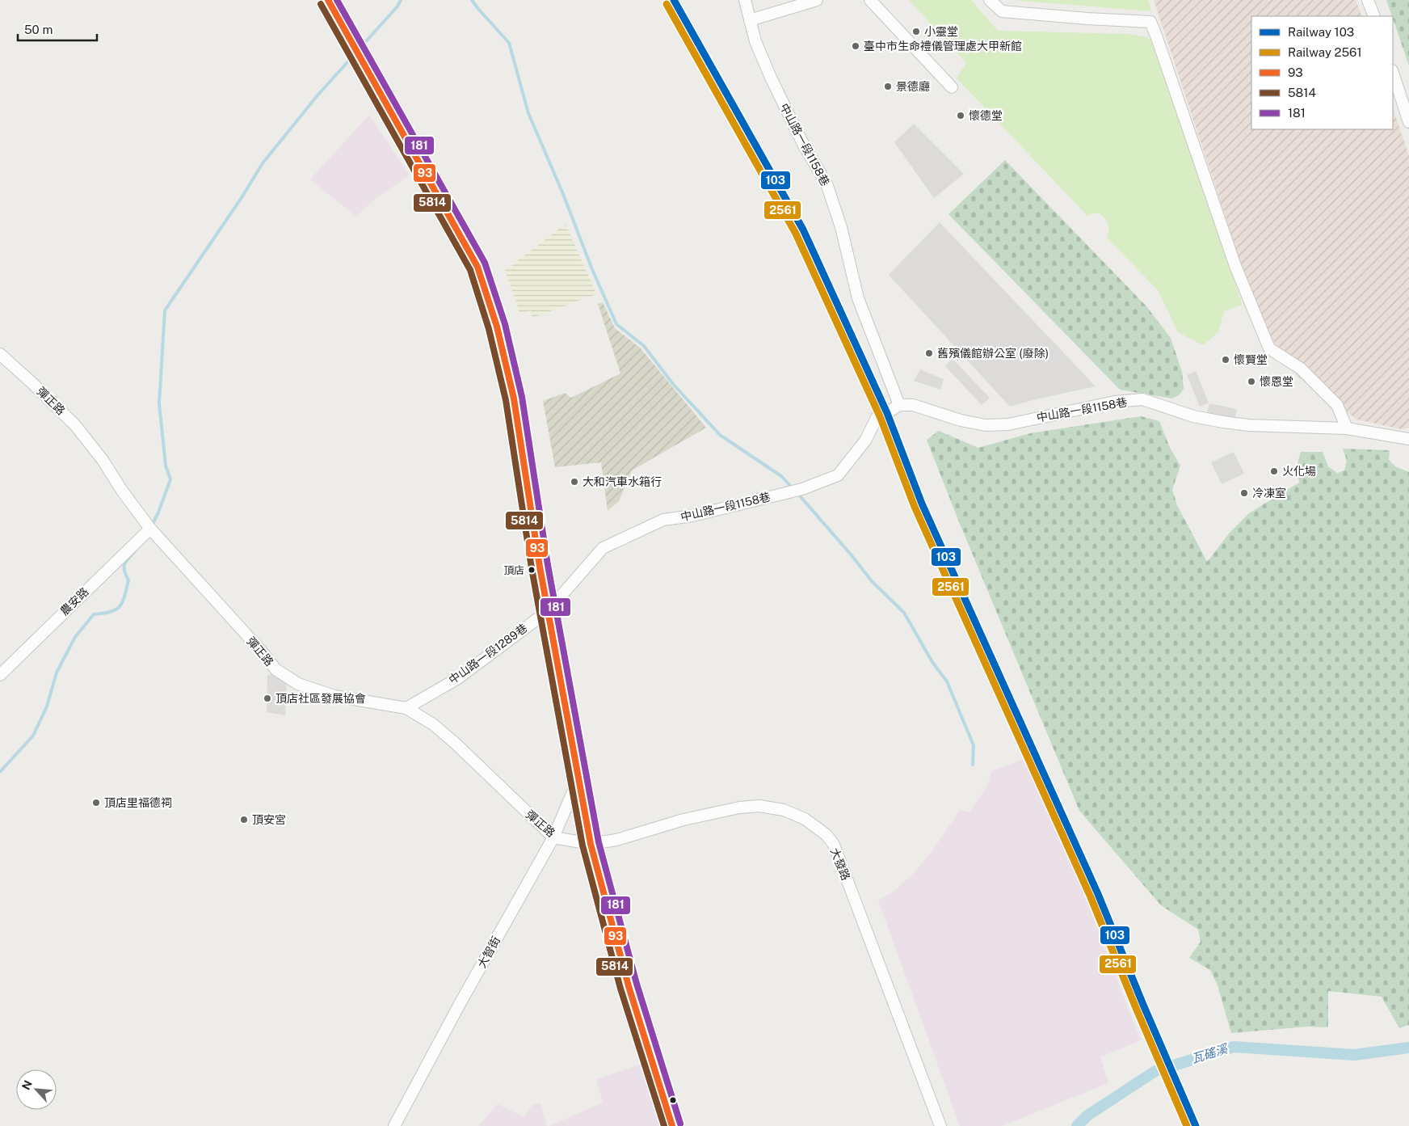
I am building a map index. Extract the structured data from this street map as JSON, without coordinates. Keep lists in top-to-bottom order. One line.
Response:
{"streets":{"street":["中山路一段1158巷","彈正路","農安路","中山路一段1289巷","大發路","大智街"]},"crossings":[["中山路一段1158巷","中山路一段1289巷"],["彈正路","農安路"],["彈正路","中山路一段1289巷"],["彈正路","大發路"],["彈正路","大智街"]],"water":["瓦磘溪"],"places":["小靈堂","臺中市生命禮儀管理處大甲新館","景德廳","懷德堂","舊殯儀館辦公室 (廢除)","懷賢堂","懷恩堂","火化場","大和汽車水箱行","冷凍室","頂店","頂店社區發展協會","頂店里福德祠","頂安宮"],"lines":["rail line 103","transit line 93","transit line 181","rail line 2561","transit line 5814"],"legend":["Railway 103","Railway 2561","93","5814","181"],"scale_bar":"50 m","north":"top left"}
